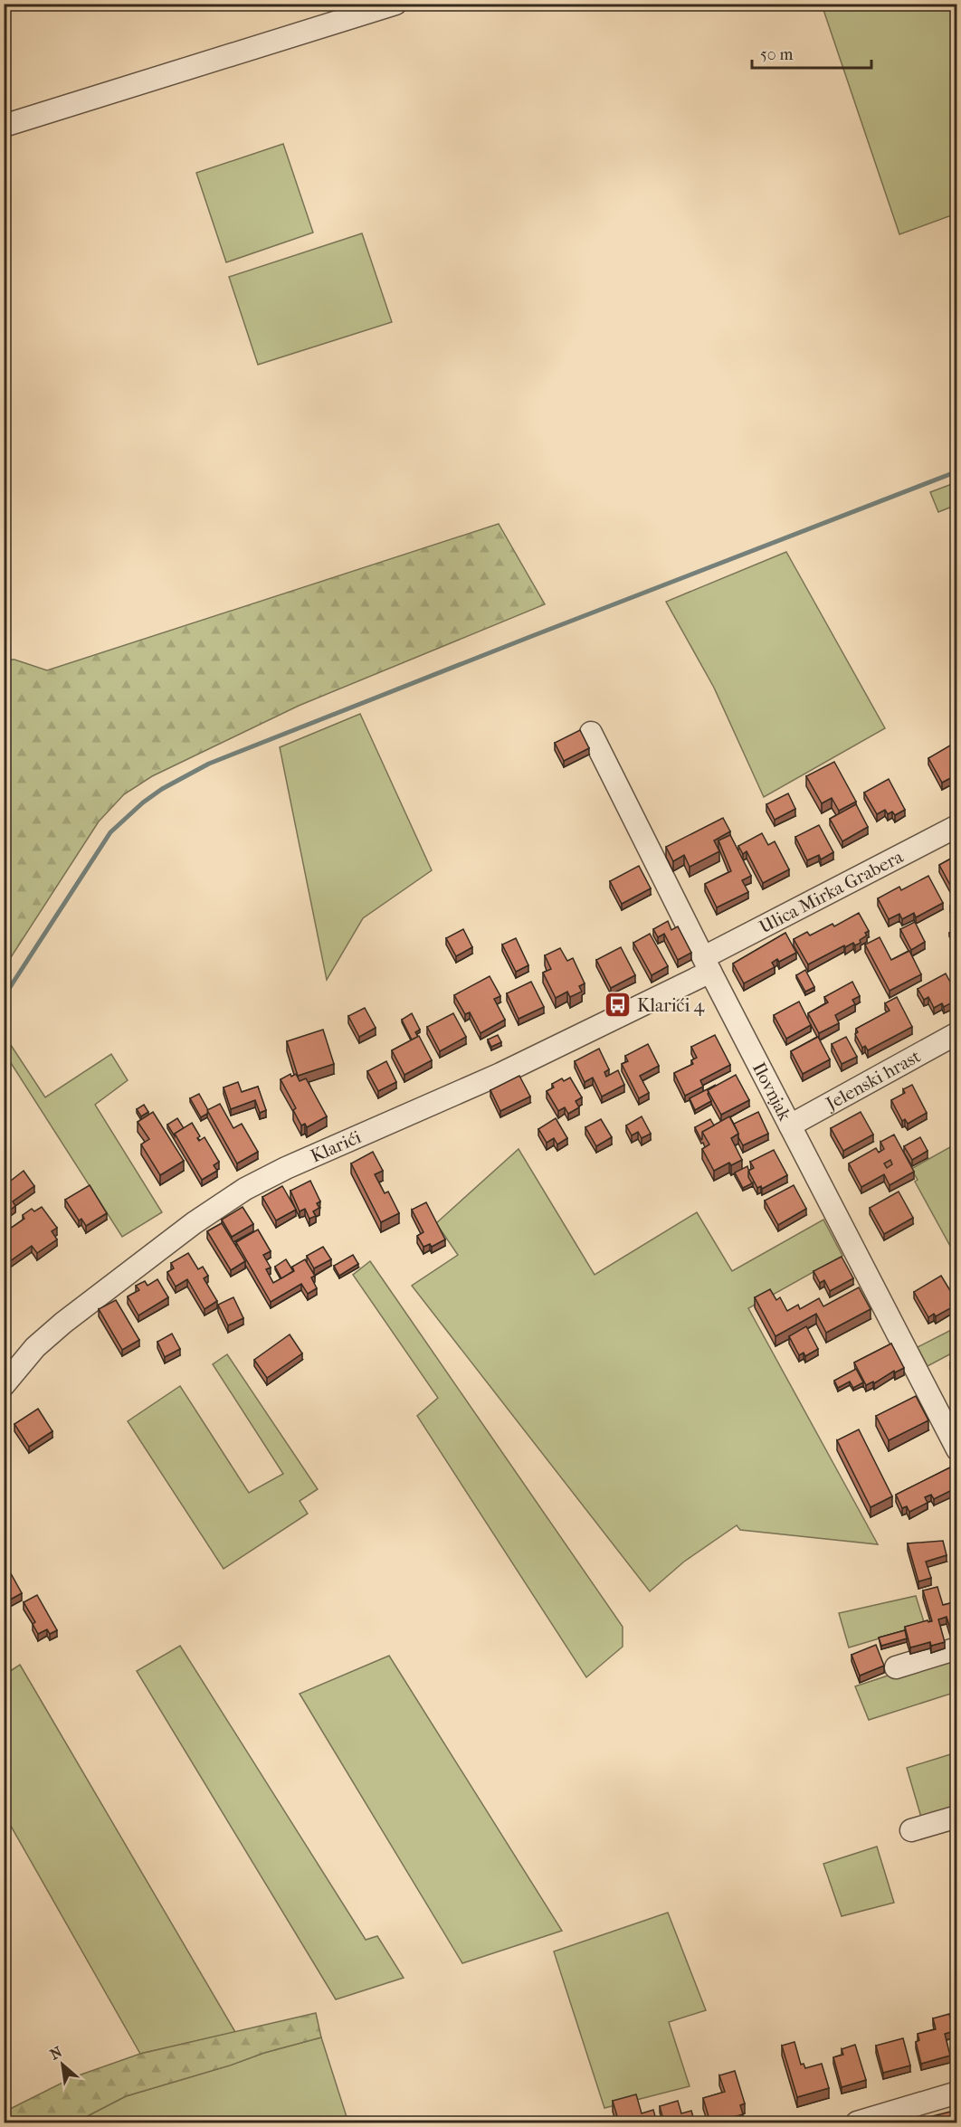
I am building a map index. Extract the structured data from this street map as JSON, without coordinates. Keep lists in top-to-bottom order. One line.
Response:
{"streets":{"street":["Ulica Mirka Grabera","Jelenski hrast","Ilovnjak","Klarići"]},"crossings":[["Ulica Mirka Grabera","Ilovnjak"],["Ulica Mirka Grabera","Klarići"],["Jelenski hrast","Ilovnjak"],["Ilovnjak","Klarići"]],"places":{"bus stop":["Klarići 4"]},"scale_bar":"50 m","north":"top left"}
